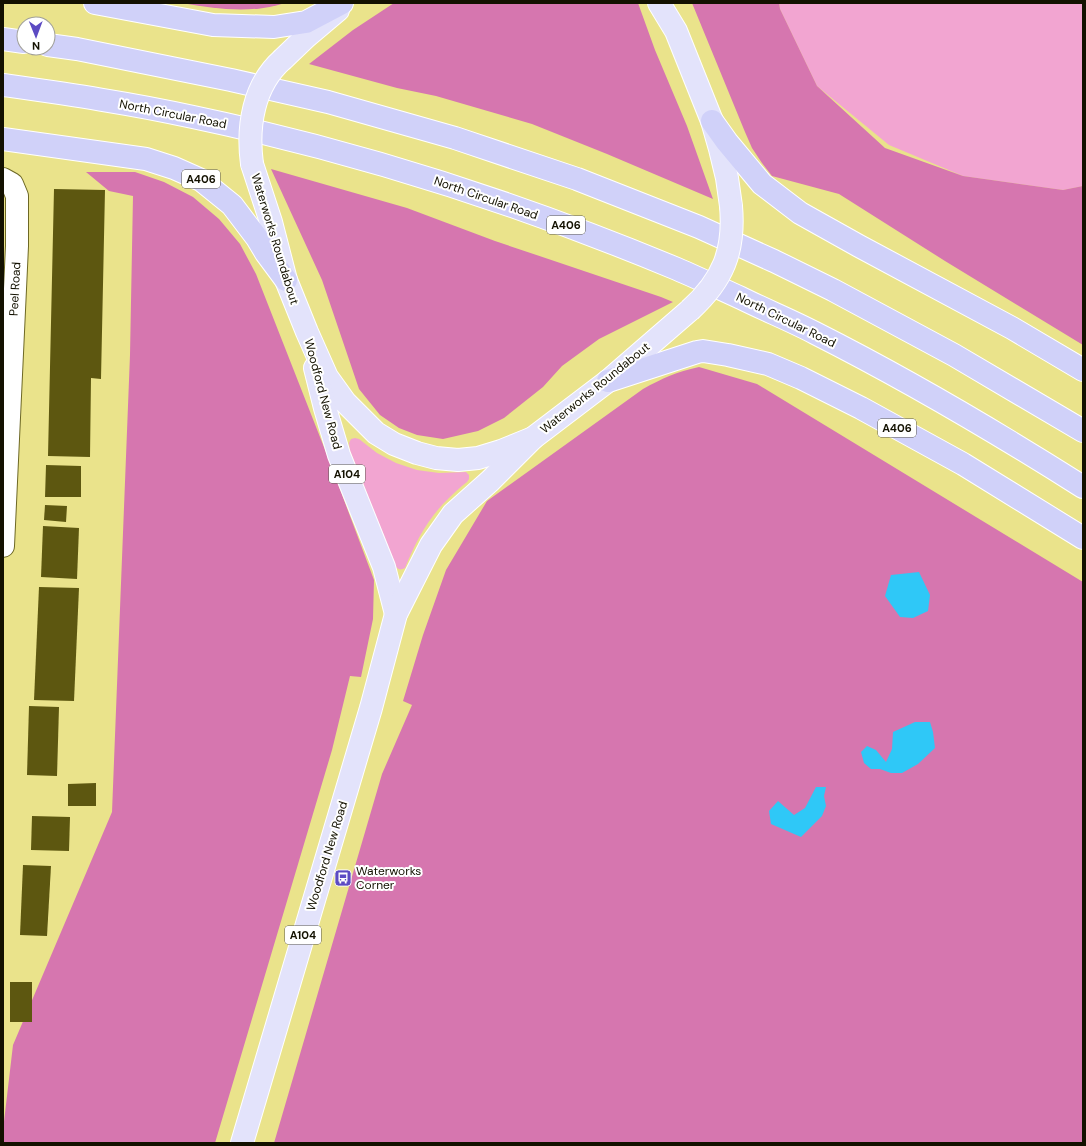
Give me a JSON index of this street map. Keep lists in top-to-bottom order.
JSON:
{
  "streets": {
    "highway": ["North Circular Road", "A406"],
    "main road": ["Waterworks Roundabout", "Woodford New Road", "A104"],
    "street": ["Peel Road"]
  },
  "crossings": [
    ["A406", "Waterworks Roundabout"],
    ["Waterworks Roundabout", "Woodford New Road"]
  ],
  "places": {
    "bus stop": ["Waterworks Corner"]
  },
  "north": "bottom"
}
